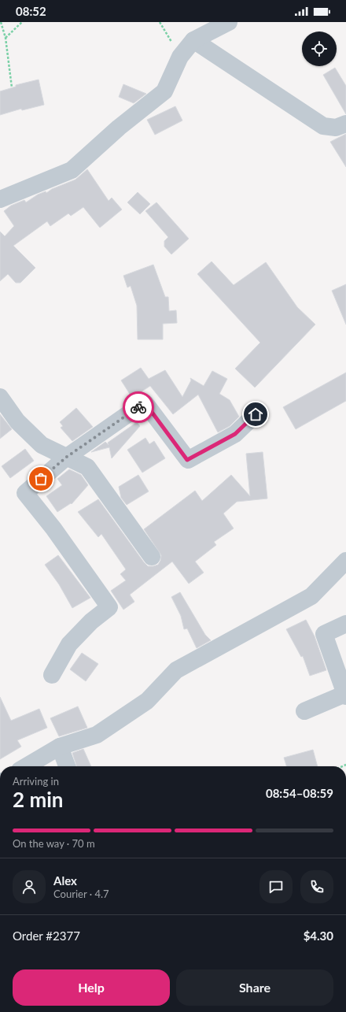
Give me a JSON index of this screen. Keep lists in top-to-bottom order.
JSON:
{
  "page": {
    "status": "08:52",
    "heading": ["2 min", "Arriving in", "08:54–08:59"],
    "panel": [
      "Alex",
      "Courier · 4.7",
      "Order #2377",
      "$4.30"
    ],
    "bar": "On the way · 70 m",
    "buttons": ["Help", "Share"]
  }
}
